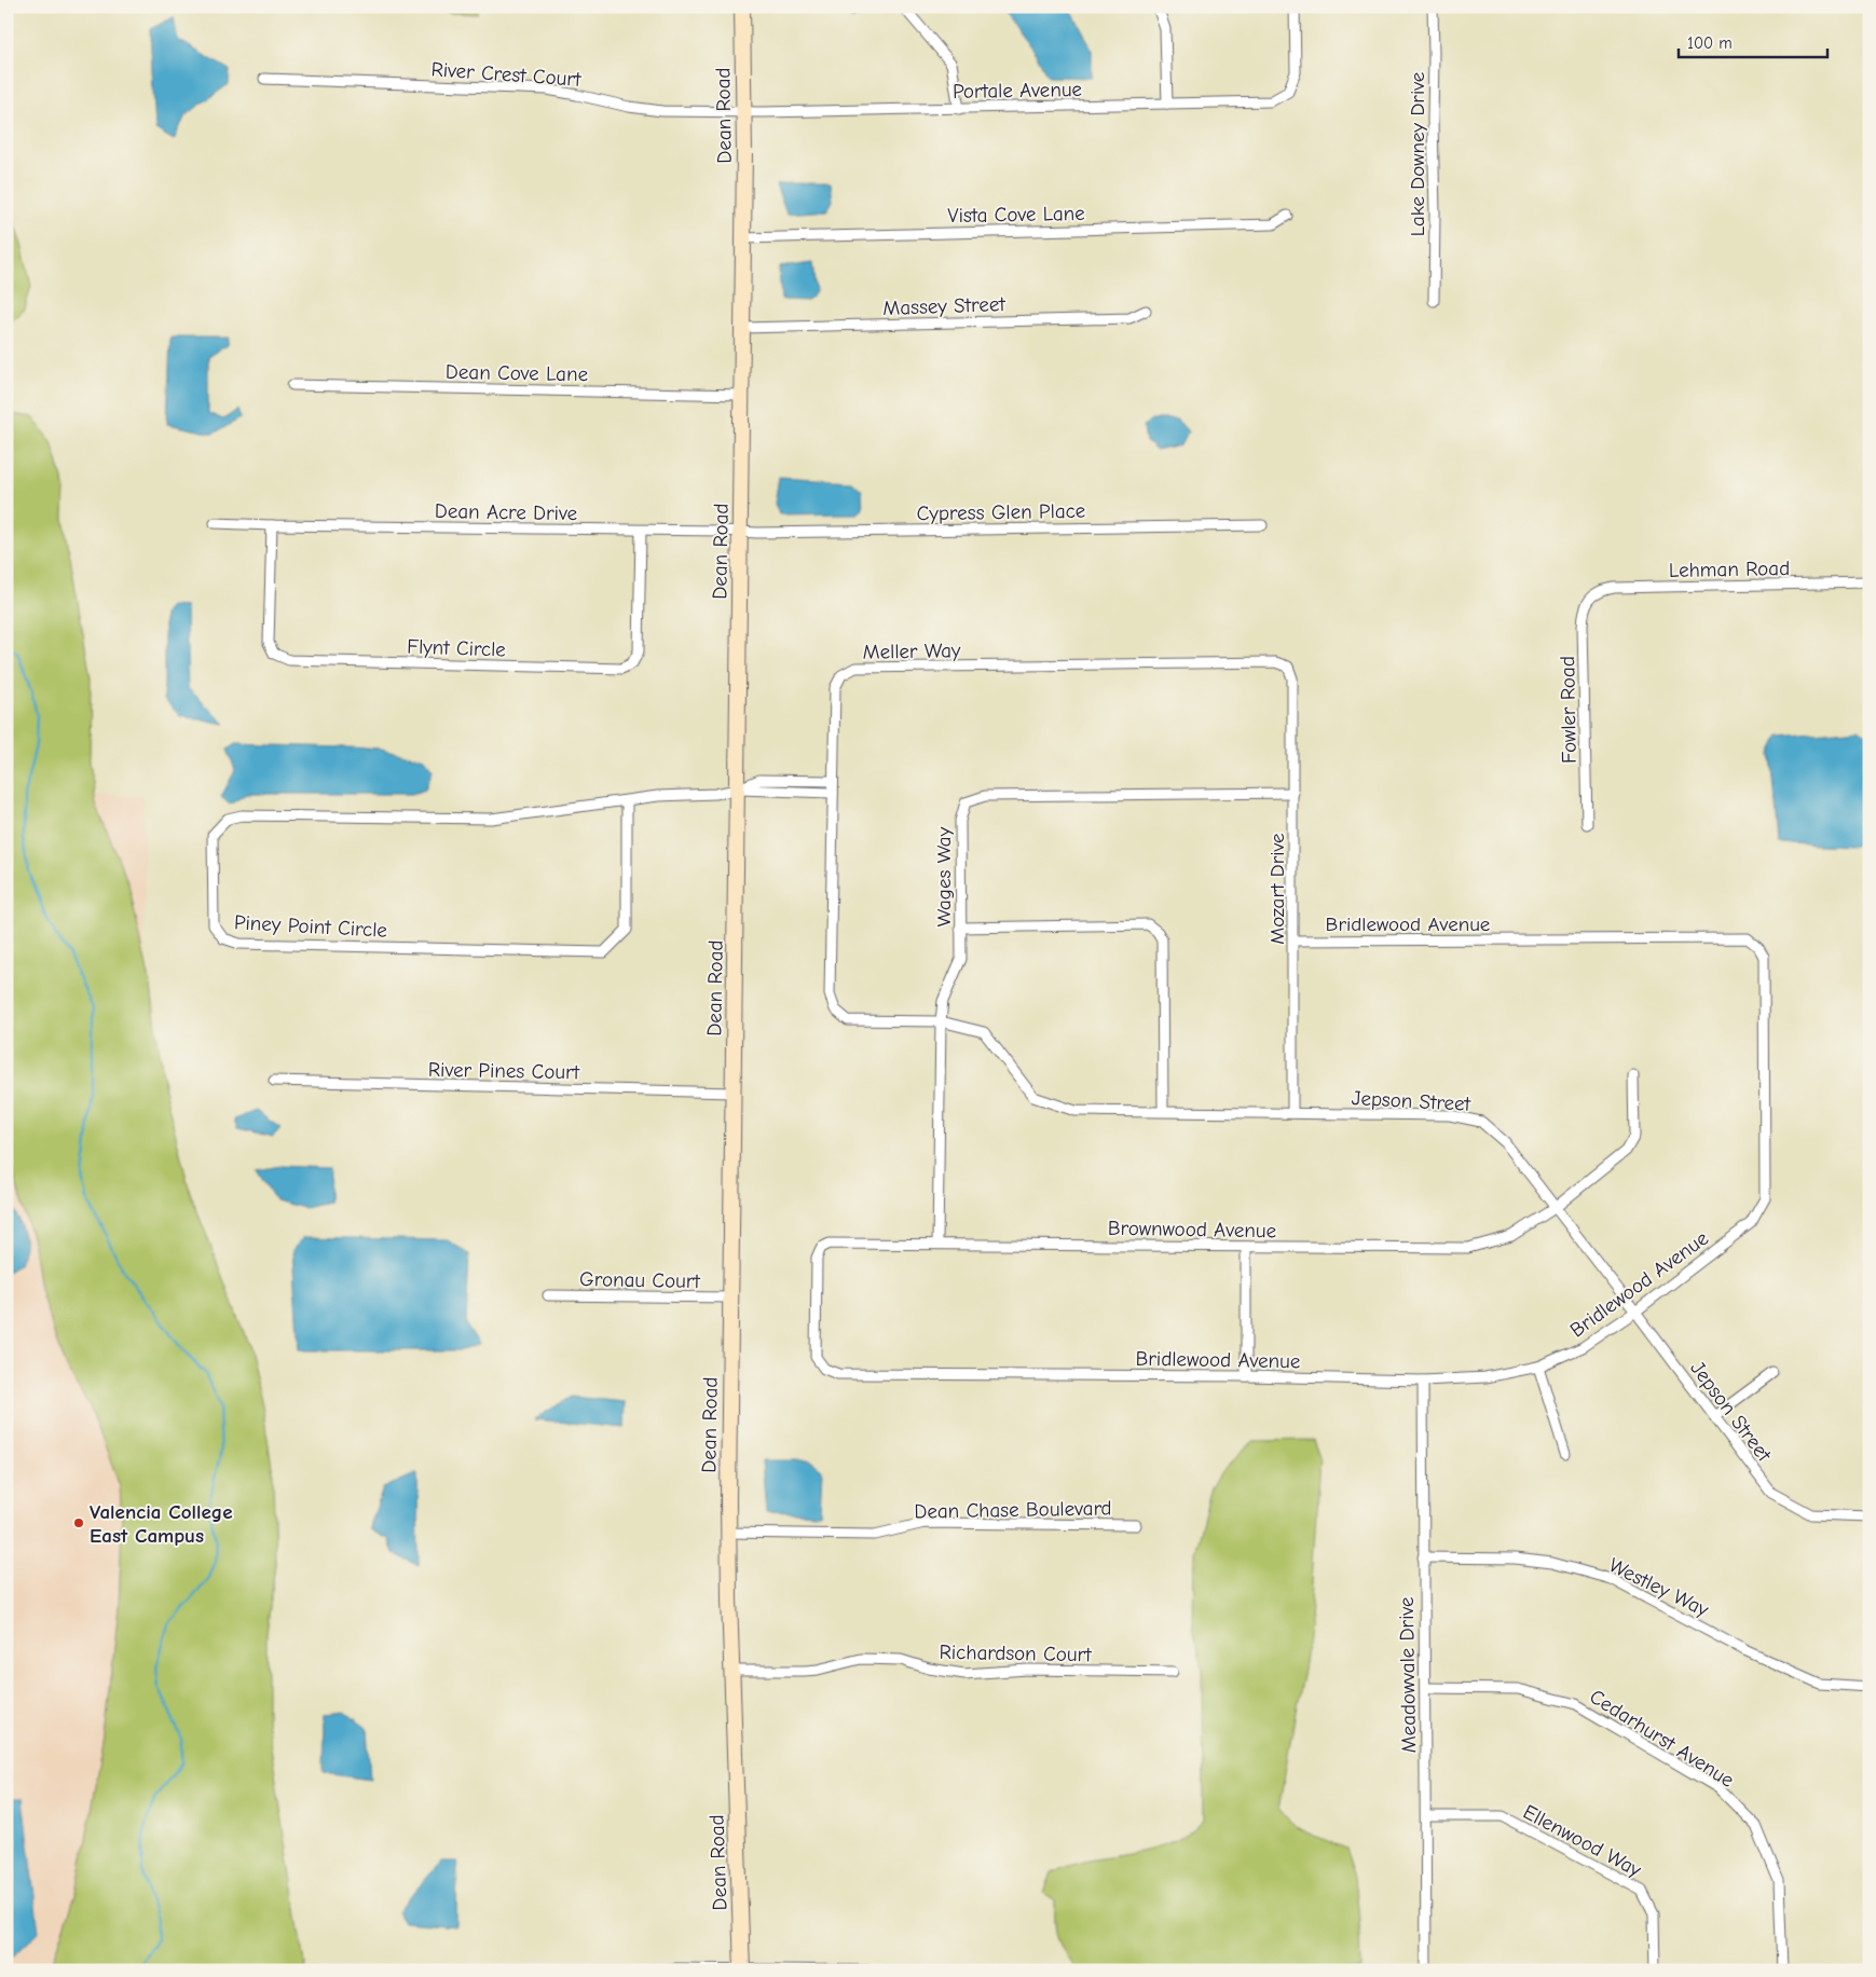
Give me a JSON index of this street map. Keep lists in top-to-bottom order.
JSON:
{
  "streets": {
    "main road": ["Dean Road"],
    "street": [
      "River Crest Court",
      "Portale Avenue",
      "Lake Downey Drive",
      "Vista Cove Lane",
      "Massey Street",
      "Dean Cove Lane",
      "Dean Acre Drive",
      "Cypress Glen Place",
      "Lehman Road",
      "Flynt Circle",
      "Meller Way",
      "Fowler Road",
      "Wages Way",
      "Mozart Drive",
      "Bridlewood Avenue",
      "Piney Point Circle",
      "River Pines Court",
      "Jepson Street",
      "Brownwood Avenue",
      "Gronau Court",
      "Dean Chase Boulevard",
      "Westley Way",
      "Richardson Court",
      "Meadowvale Drive",
      "Cedarhurst Avenue",
      "Ellenwood Way"
    ]
  },
  "crossings": [
    ["River Crest Court", "Portale Avenue"],
    ["River Crest Court", "Dean Road"],
    ["Portale Avenue", "Dean Road"],
    ["Dean Road", "Vista Cove Lane"],
    ["Dean Road", "Massey Street"],
    ["Dean Road", "Dean Cove Lane"],
    ["Dean Road", "Dean Acre Drive"],
    ["Dean Road", "Cypress Glen Place"],
    ["Dean Road", "Piney Point Circle"],
    ["Dean Road", "River Pines Court"],
    ["Dean Road", "Gronau Court"],
    ["Dean Road", "Dean Chase Boulevard"],
    ["Dean Road", "Richardson Court"],
    ["Dean Acre Drive", "Cypress Glen Place"],
    ["Dean Acre Drive", "Flynt Circle"],
    ["Lehman Road", "Fowler Road"],
    ["Meller Way", "Mozart Drive"],
    ["Meller Way", "Jepson Street"],
    ["Wages Way", "Mozart Drive"],
    ["Wages Way", "Jepson Street"],
    ["Wages Way", "Brownwood Avenue"],
    ["Mozart Drive", "Bridlewood Avenue"],
    ["Mozart Drive", "Jepson Street"],
    ["Bridlewood Avenue", "Jepson Street"],
    ["Bridlewood Avenue", "Brownwood Avenue"],
    ["Bridlewood Avenue", "Meadowvale Drive"],
    ["Jepson Street", "Brownwood Avenue"],
    ["Westley Way", "Meadowvale Drive"],
    ["Meadowvale Drive", "Cedarhurst Avenue"],
    ["Meadowvale Drive", "Ellenwood Way"]
  ],
  "places": ["Valencia College East Campus"],
  "scale_bar": "100 m"
}
